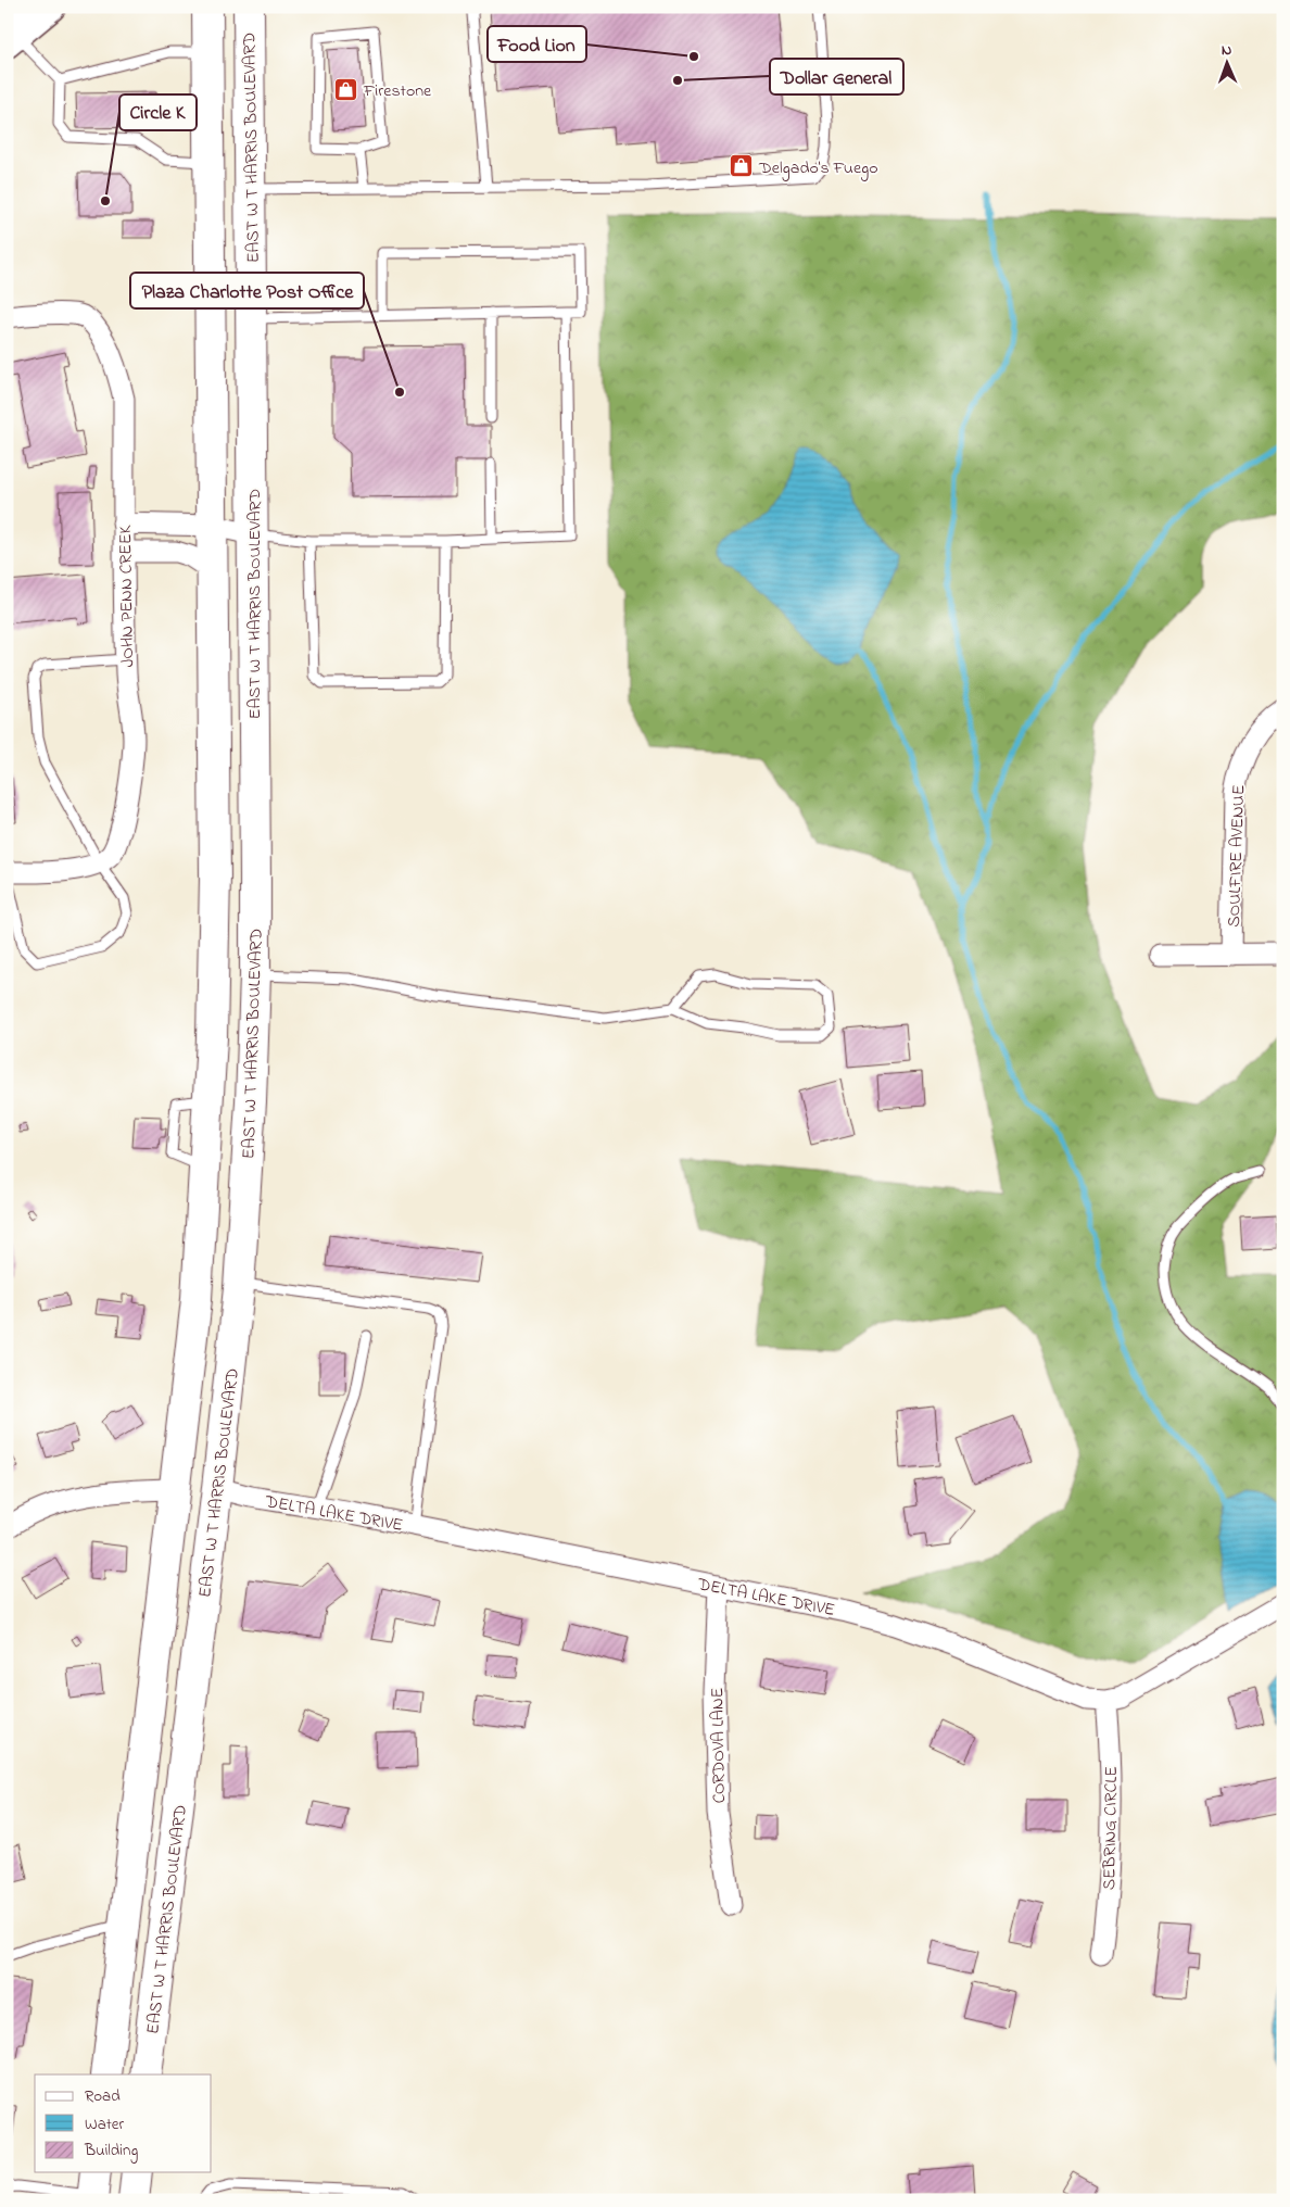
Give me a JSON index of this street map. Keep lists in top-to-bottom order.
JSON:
{
  "streets": {
    "main road": ["EAST W T HARRIS BOULEVARD"],
    "street": [
      "JOHN PENN CREEK",
      "SOULFIRE AVENUE",
      "DELTA LAKE DRIVE",
      "CORDOVA LANE",
      "SEBRING CIRCLE"
    ]
  },
  "crossings": [
    ["EAST W T HARRIS BOULEVARD", "DELTA LAKE DRIVE"],
    ["DELTA LAKE DRIVE", "CORDOVA LANE"],
    ["DELTA LAKE DRIVE", "SEBRING CIRCLE"]
  ],
  "places": {
    "other": [
      "Food Lion",
      "Dollar General",
      "Circle K",
      "Plaza Charlotte Post Office"
    ],
    "shop": ["Firestone", "Delgado's Fuego"]
  },
  "legend": ["Road", "Water", "Building"],
  "north": "top"
}
